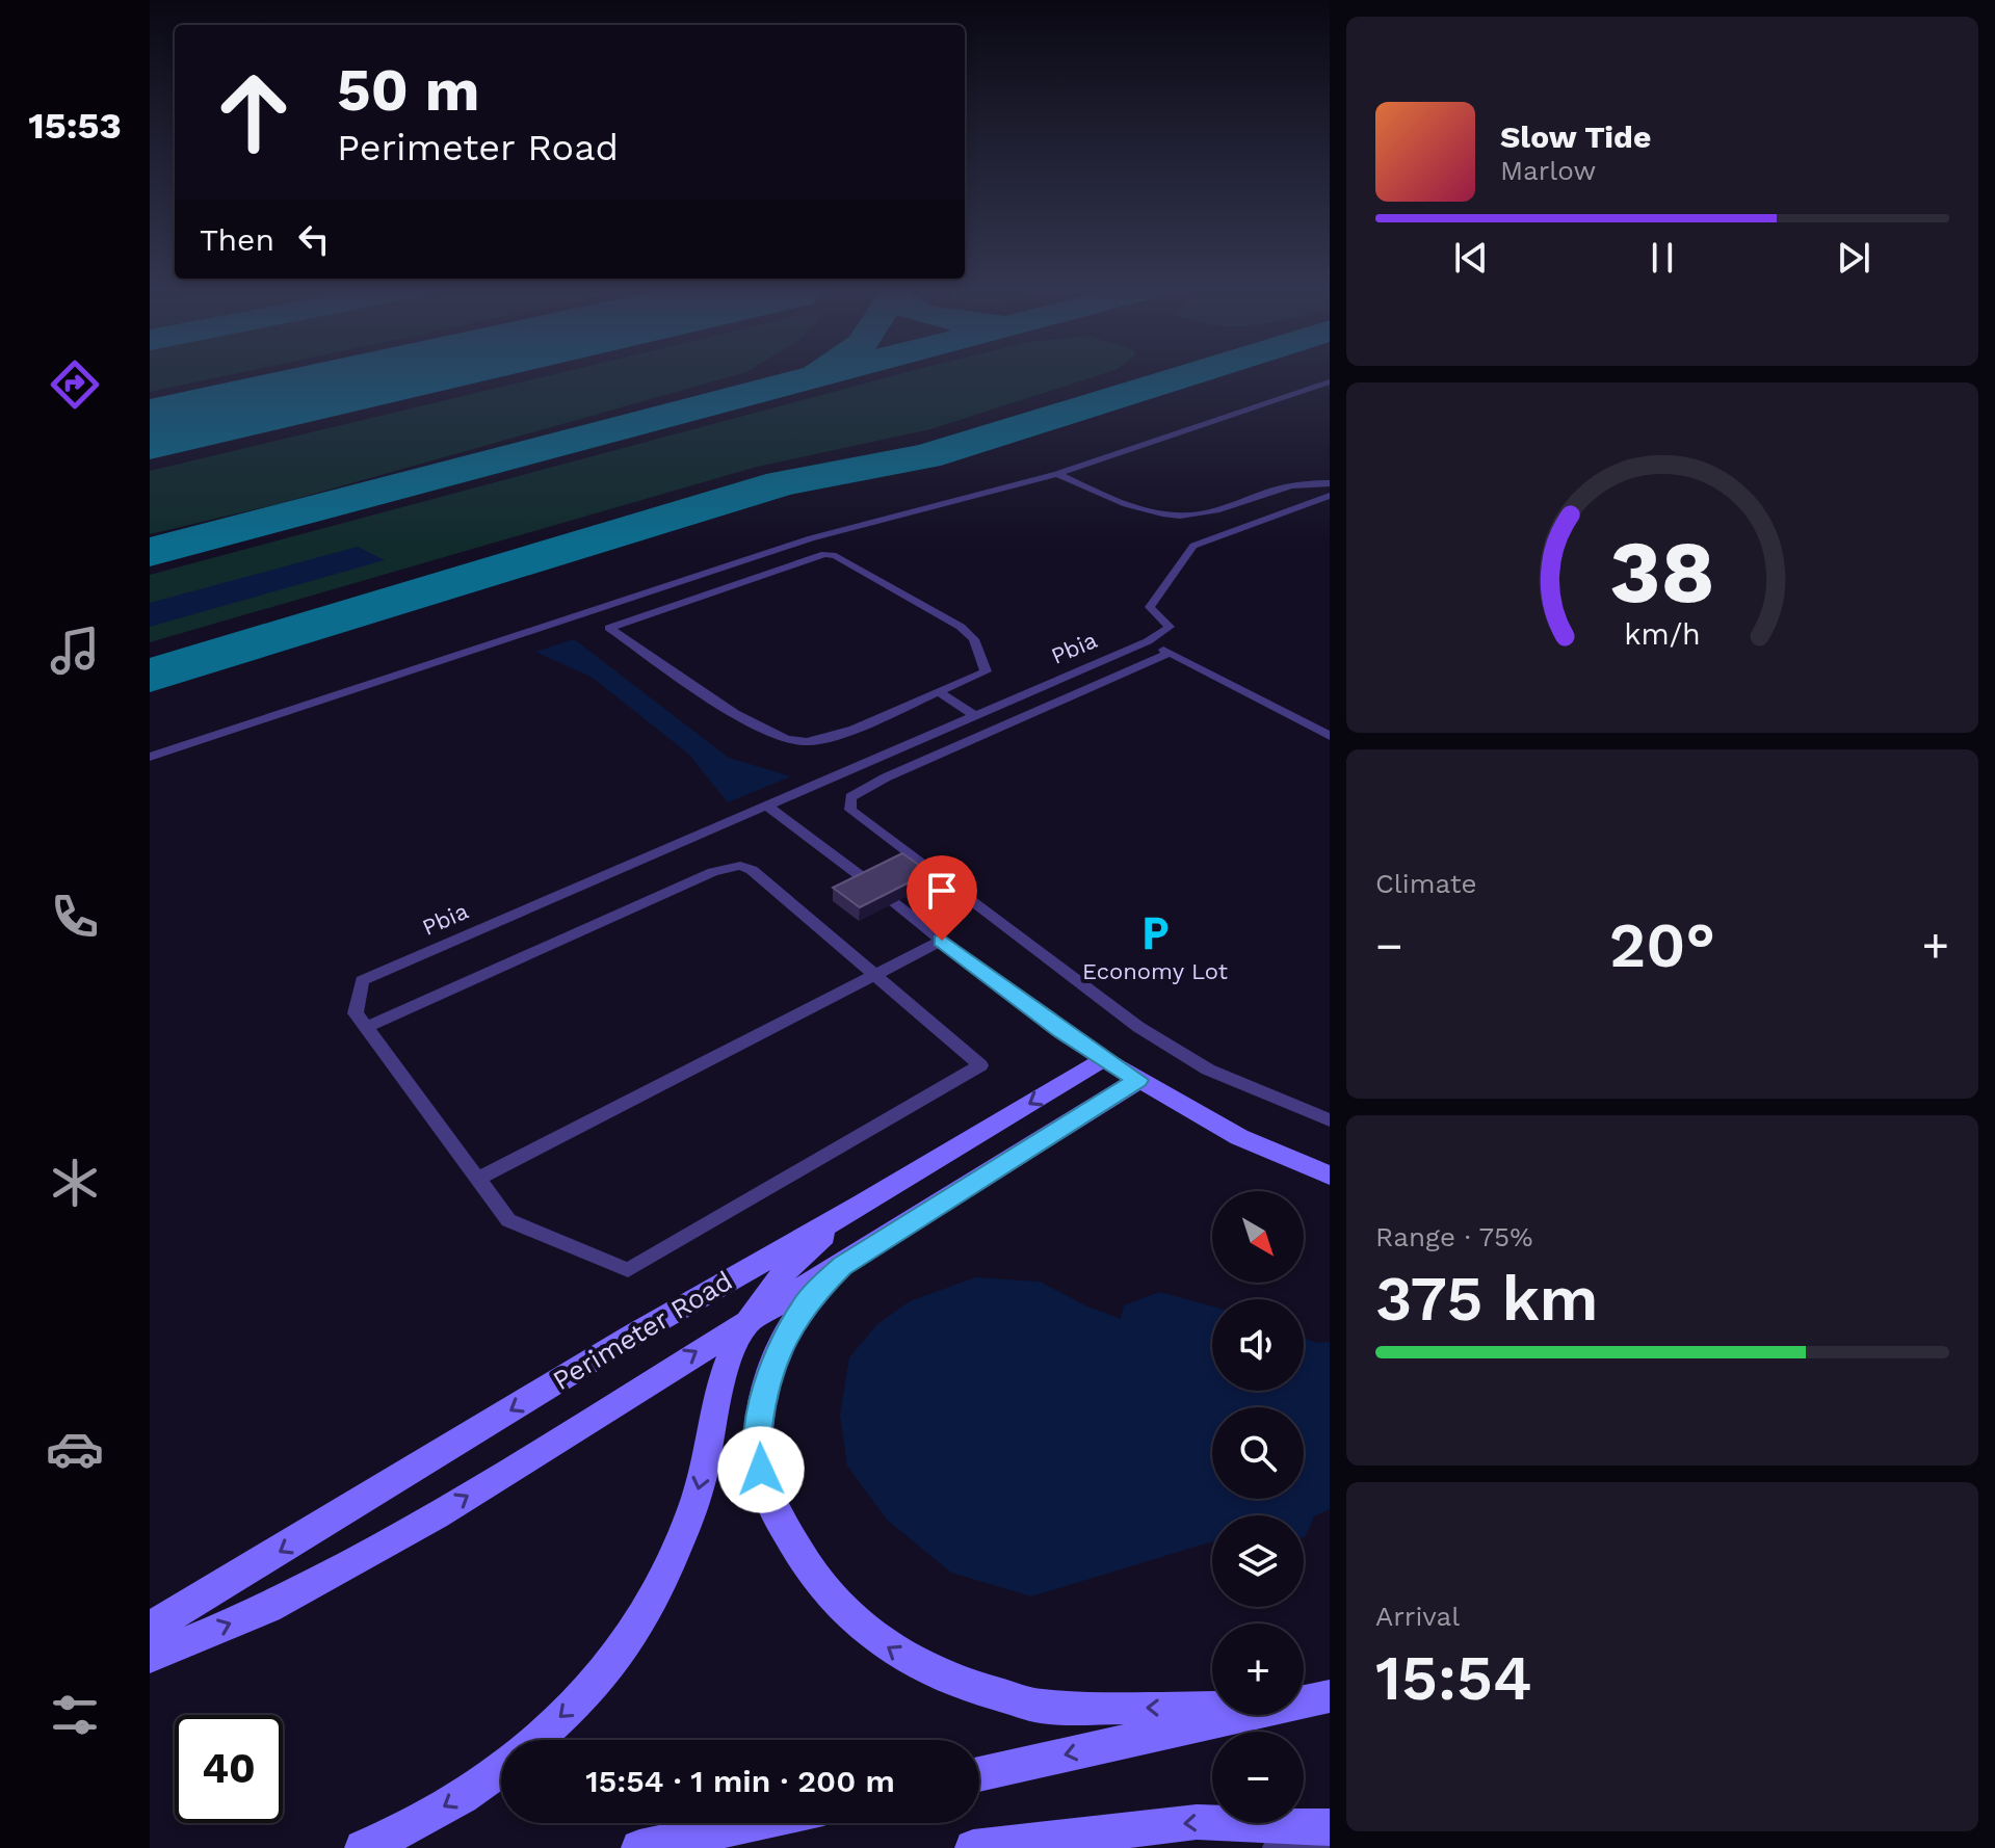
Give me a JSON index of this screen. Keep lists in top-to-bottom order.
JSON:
{
  "streets": {
    "street": ["Perimeter Road"],
    "lane": ["Pbia"]
  },
  "places": {
    "parking": ["Economy Lot"]
  },
  "north": "bottom right",
  "page": {
    "tabs": "15:53",
    "turn": ["50 m", "Perimeter Road"],
    "song": ["Slow Tide", "Marlow"],
    "then": "Then",
    "tile": [
      "Climate",
      ["Range · 75%", "375 km"],
      ["Arrival", "15:54"]
    ],
    "heat": ["−", "20°", "+"],
    "map_buttons": ["+", "−"],
    "limit": "40",
    "trip": "15:54 · 1 min · 200 m",
    "gauge": ["38", "km/h"]
  }
}
